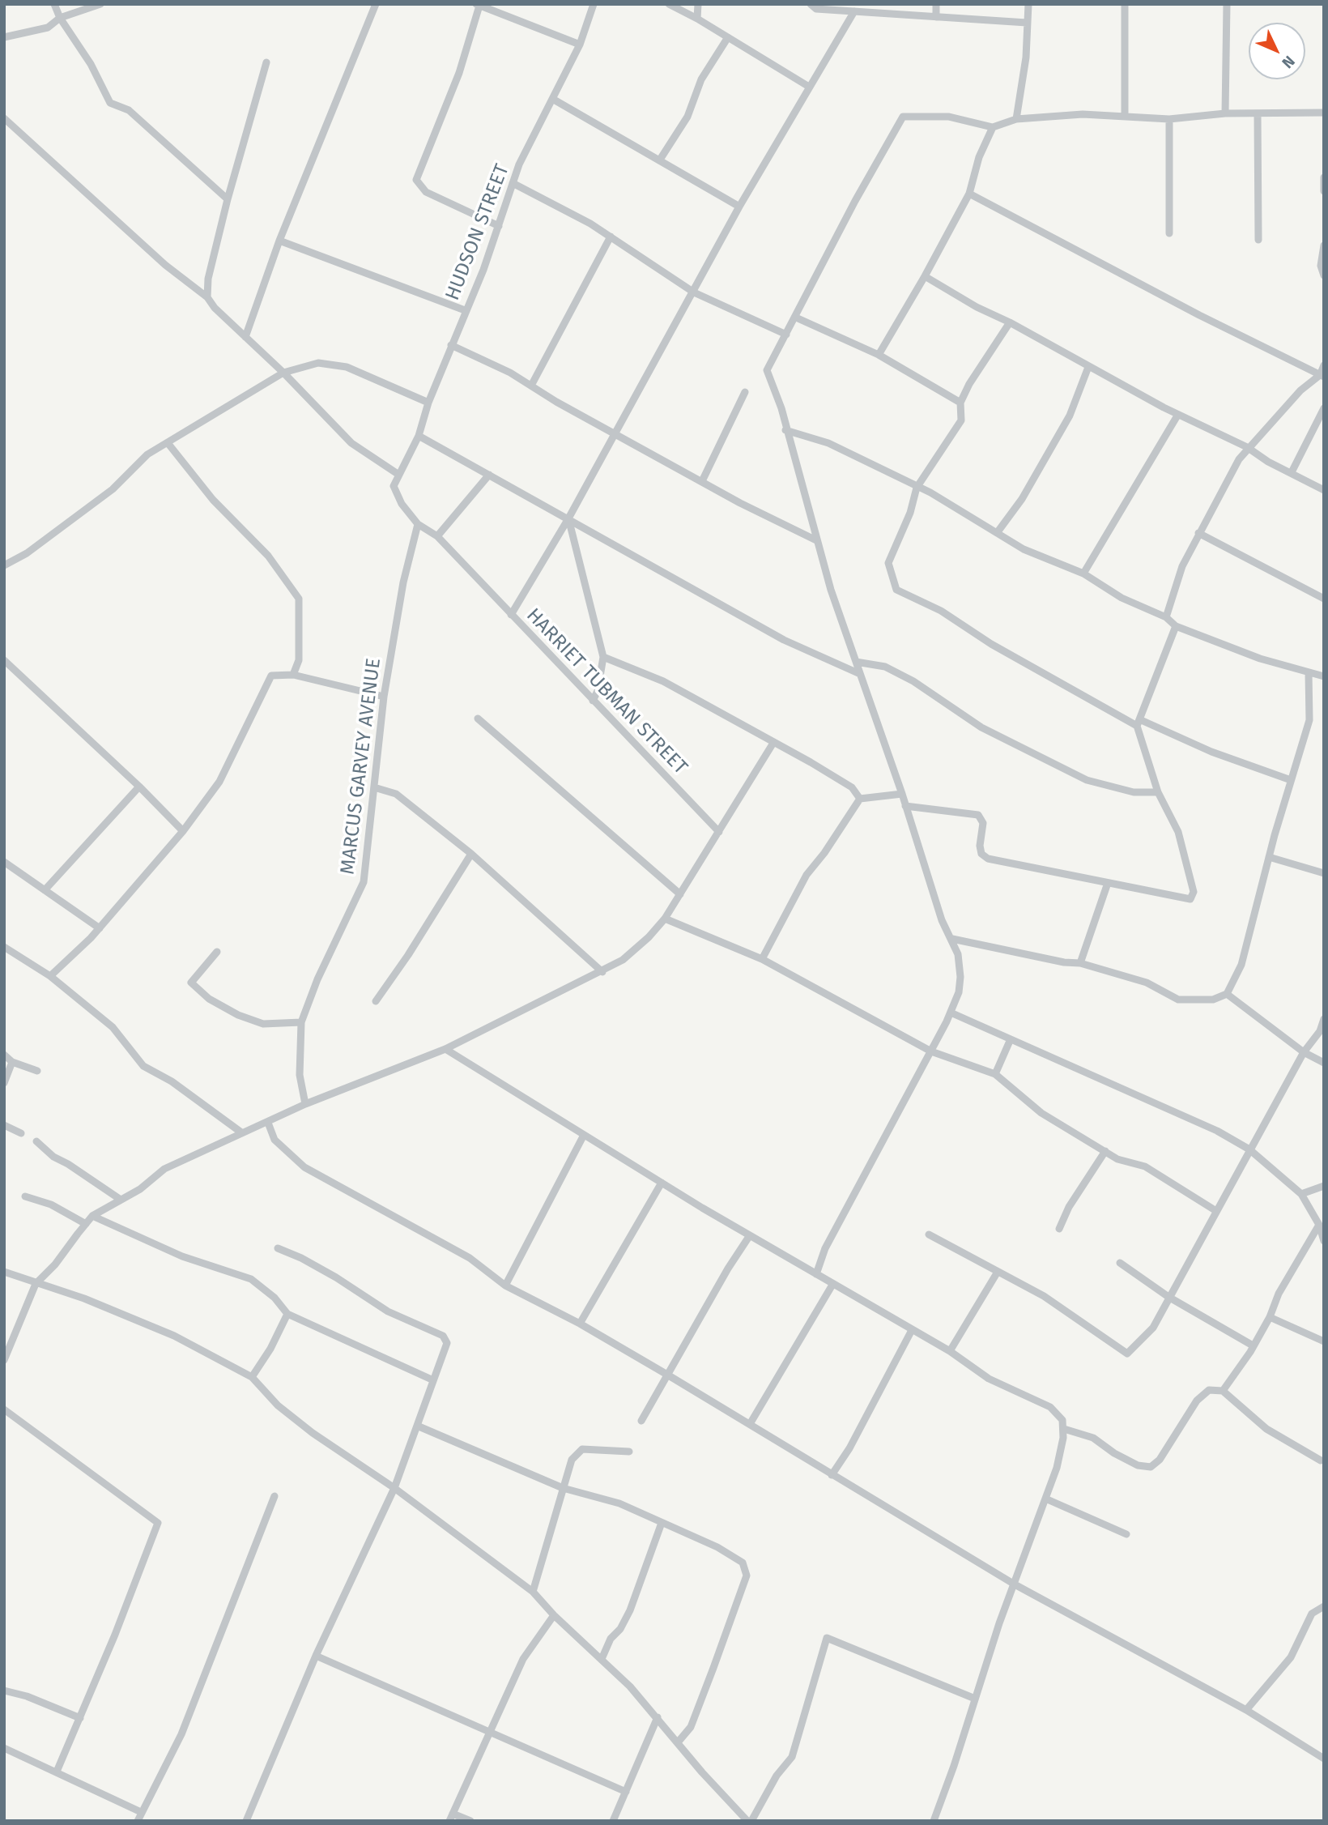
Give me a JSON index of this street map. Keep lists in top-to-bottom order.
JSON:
{
  "streets": {
    "street": ["HUDSON STREET", "HARRIET TUBMAN STREET", "MARCUS GARVEY AVENUE"]
  },
  "crossings": [
    ["HARRIET TUBMAN STREET", "MARCUS GARVEY AVENUE"]
  ],
  "north": "bottom right"
}
